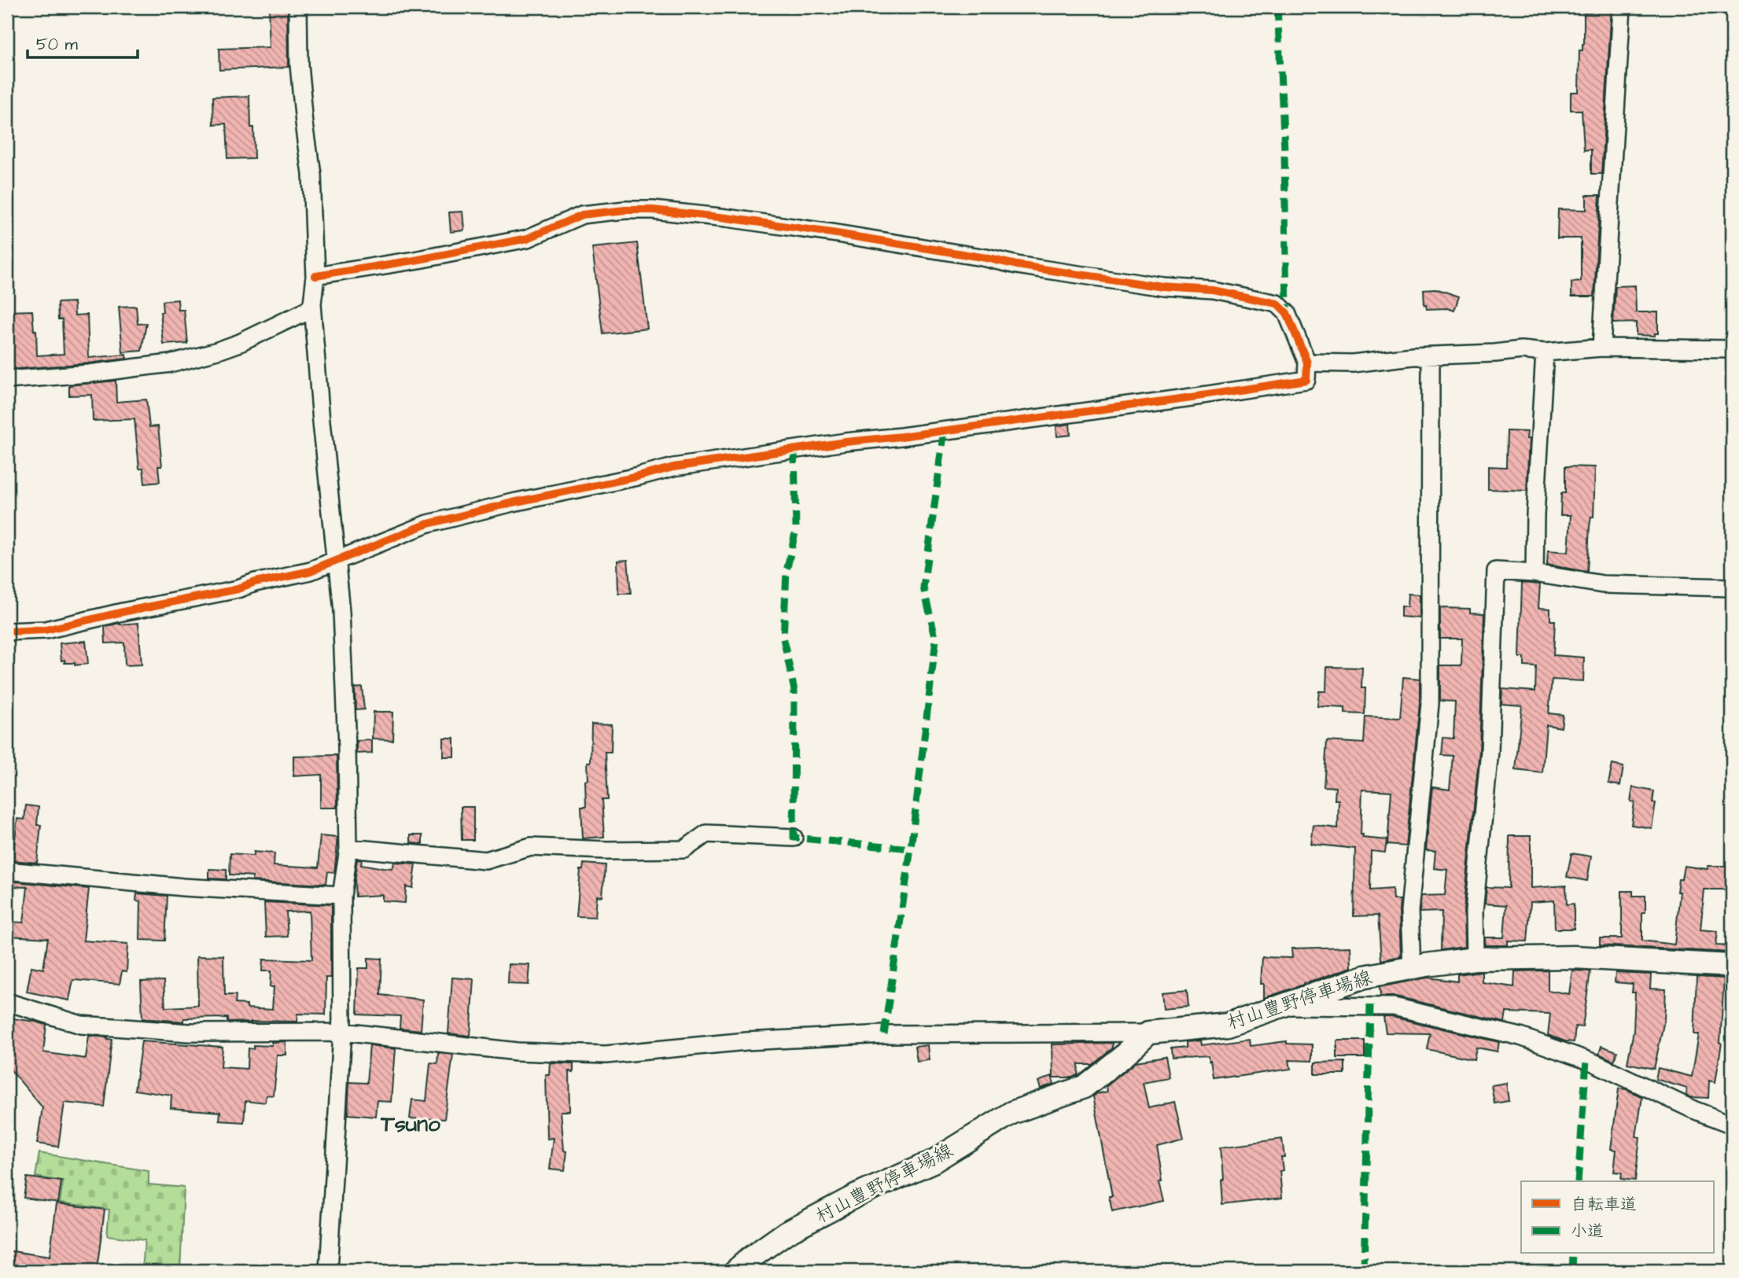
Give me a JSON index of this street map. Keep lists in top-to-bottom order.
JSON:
{
  "streets": {
    "main road": ["村山豊野停車場線"]
  },
  "districts": ["Tsuno"],
  "legend": ["自転車道", "小道"],
  "scale_bar": "50 m"
}
